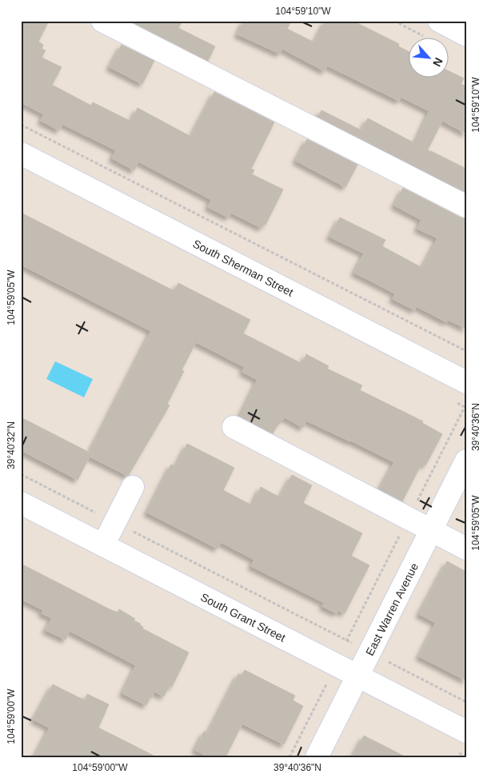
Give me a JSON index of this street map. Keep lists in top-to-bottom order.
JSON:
{
  "streets": {
    "street": ["South Sherman Street", "East Warren Avenue", "South Grant Street"]
  },
  "crossings": [
    ["East Warren Avenue", "South Grant Street"]
  ],
  "north": "bottom right",
  "coordinates": [
    "104°59'10\"W",
    "104°59'05\"W",
    "39°40'36\"N",
    "39°40'32\"N",
    "104°59'00\"W"
  ]
}
